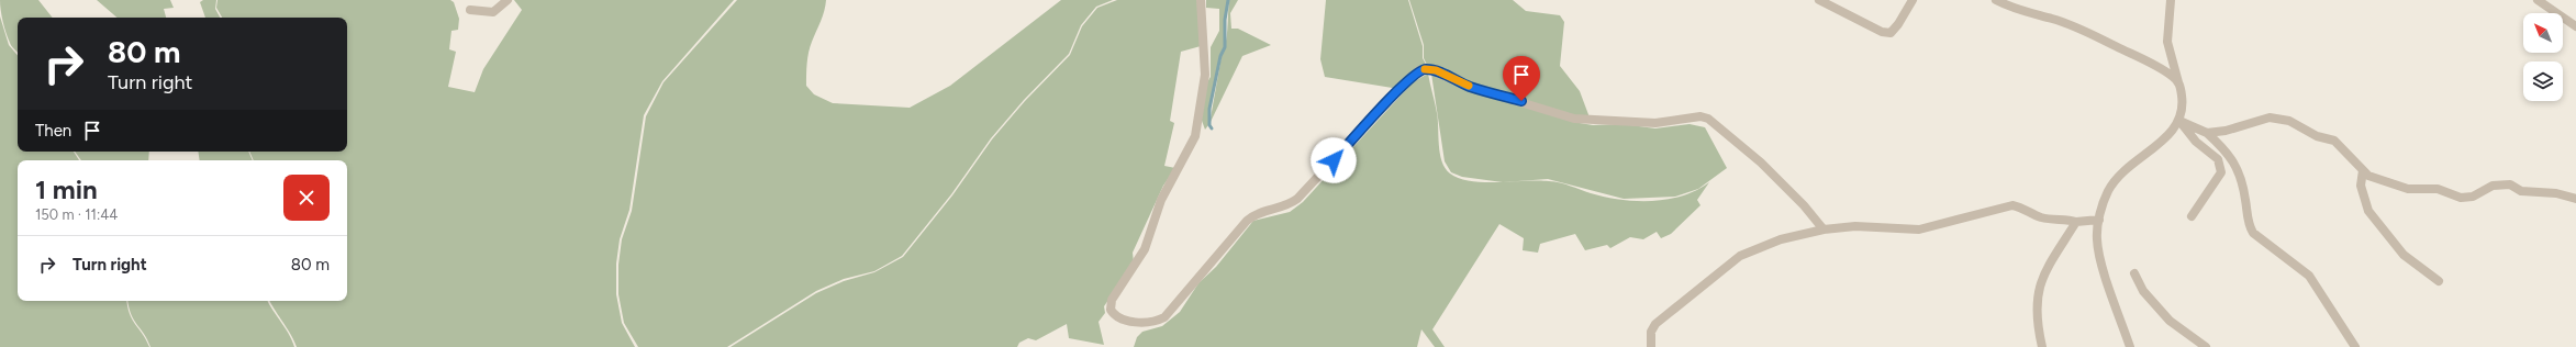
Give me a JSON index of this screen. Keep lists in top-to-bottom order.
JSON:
{
  "north": "top left",
  "page": {
    "turn": ["80 m", "Turn right"],
    "then": "Then",
    "heading": ["1 min", "150 m · 11:44"],
    "list": [
      {
        "name": "Turn right",
        "value": "80 m"
      }
    ]
  }
}
